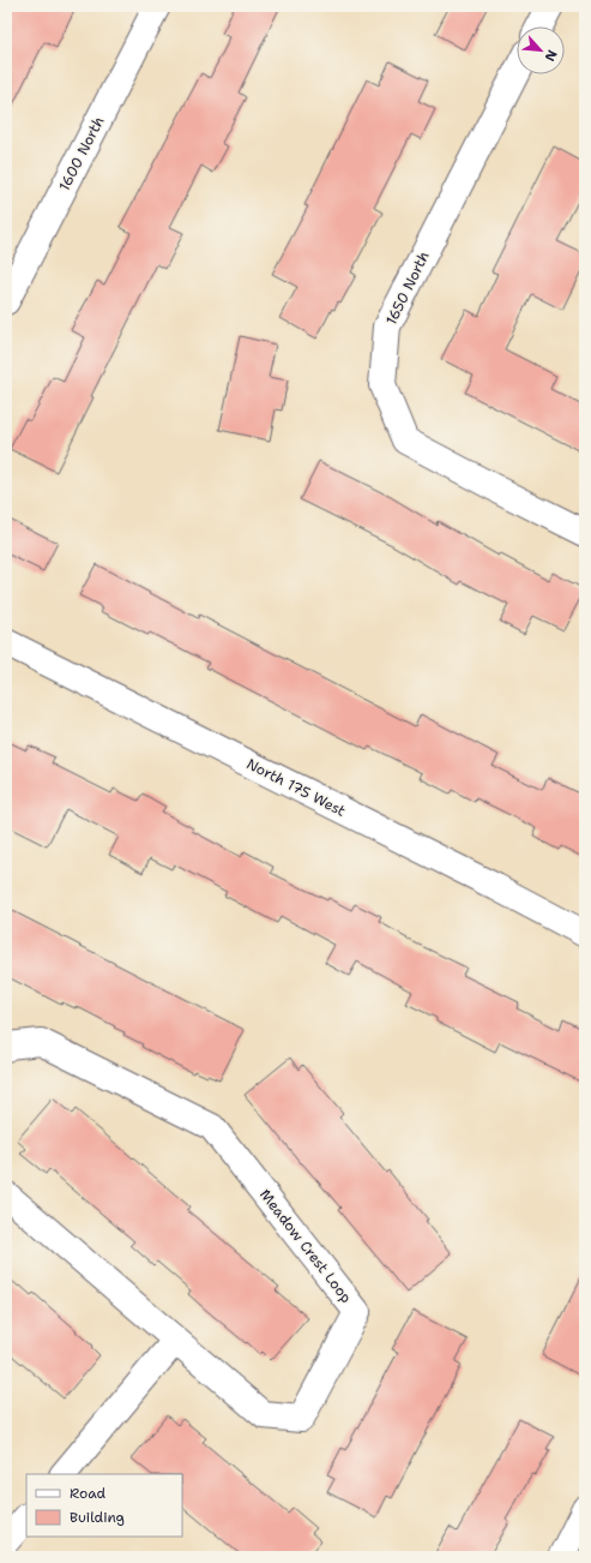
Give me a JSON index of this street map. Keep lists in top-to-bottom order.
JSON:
{
  "streets": {
    "street": [
      "1600 North",
      "1650 North",
      "North 175 West",
      "Meadow Crest Loop"
    ]
  },
  "legend": ["Road", "Building"],
  "north": "bottom right"
}
